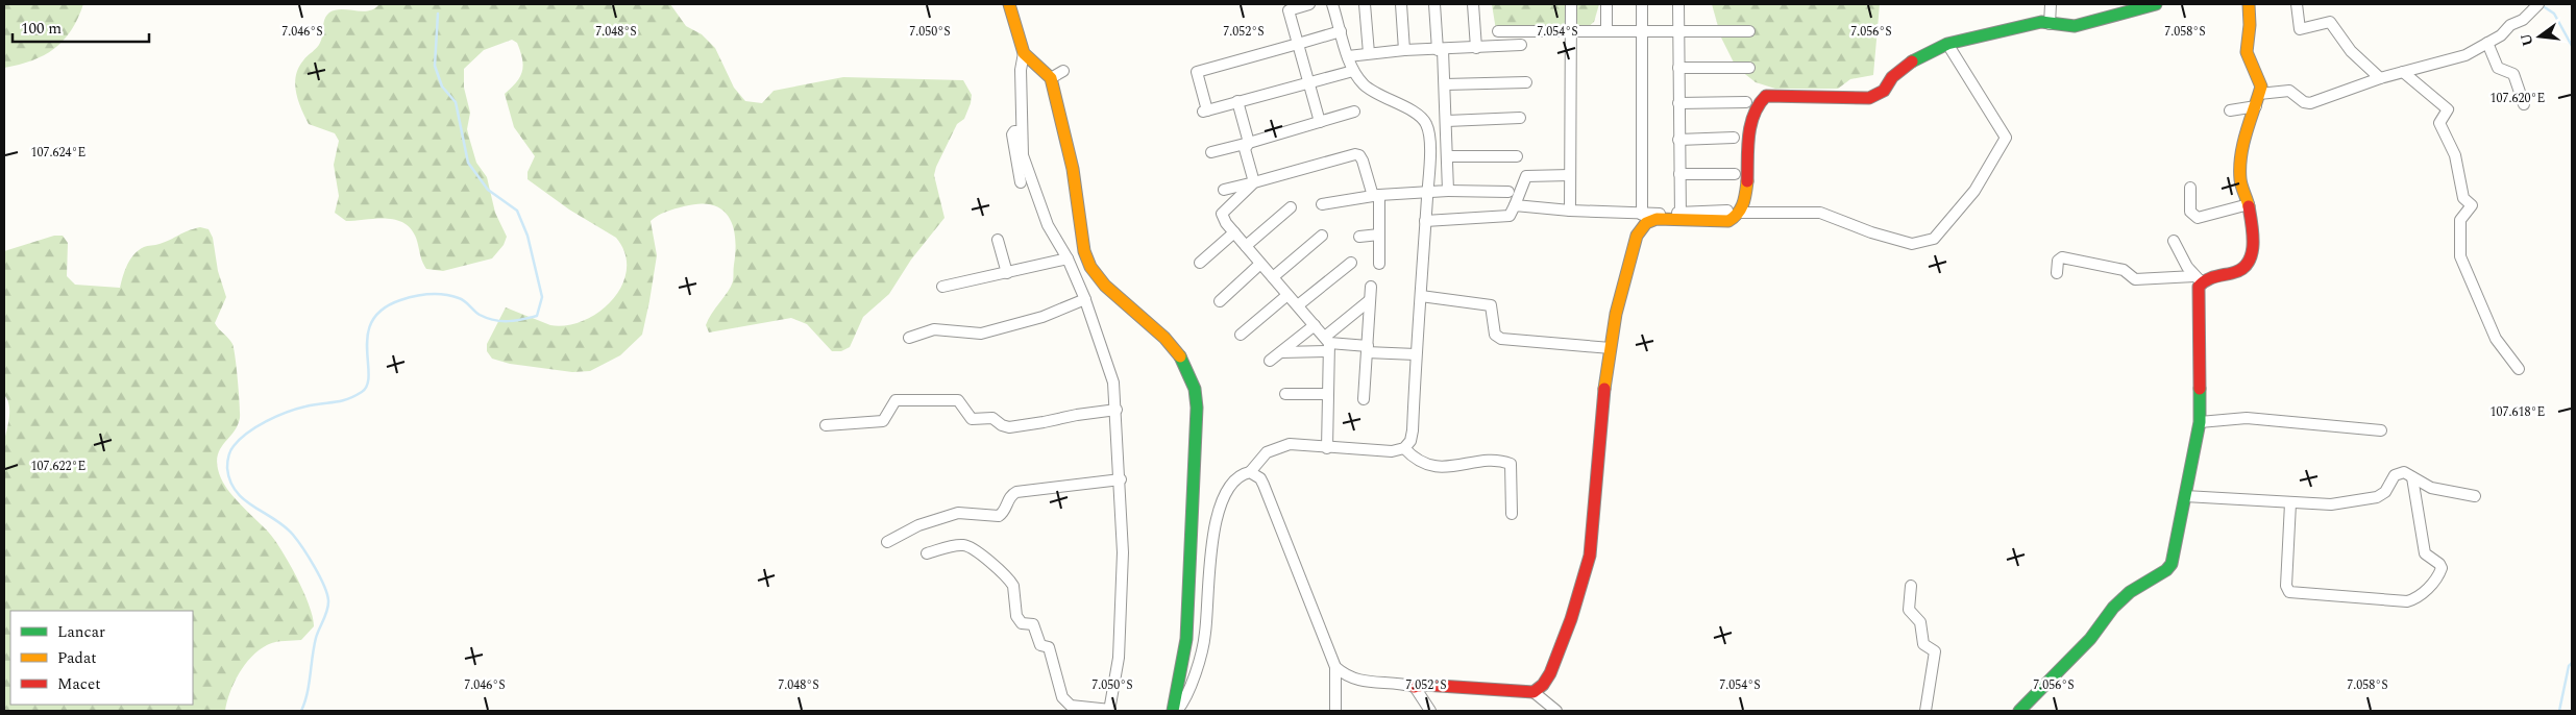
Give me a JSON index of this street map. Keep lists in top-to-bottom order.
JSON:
{
  "legend": ["Lancar", "Padat", "Macet"],
  "scale_bar": "100 m",
  "north": "left",
  "coordinates": [
    "7.050°S",
    "7.052°S",
    "7.054°S",
    "7.046°S",
    "7.048°S",
    "7.056°S",
    "7.058°S",
    "107.620°E",
    "107.624°E",
    "107.618°E",
    "107.622°E"
  ]
}
